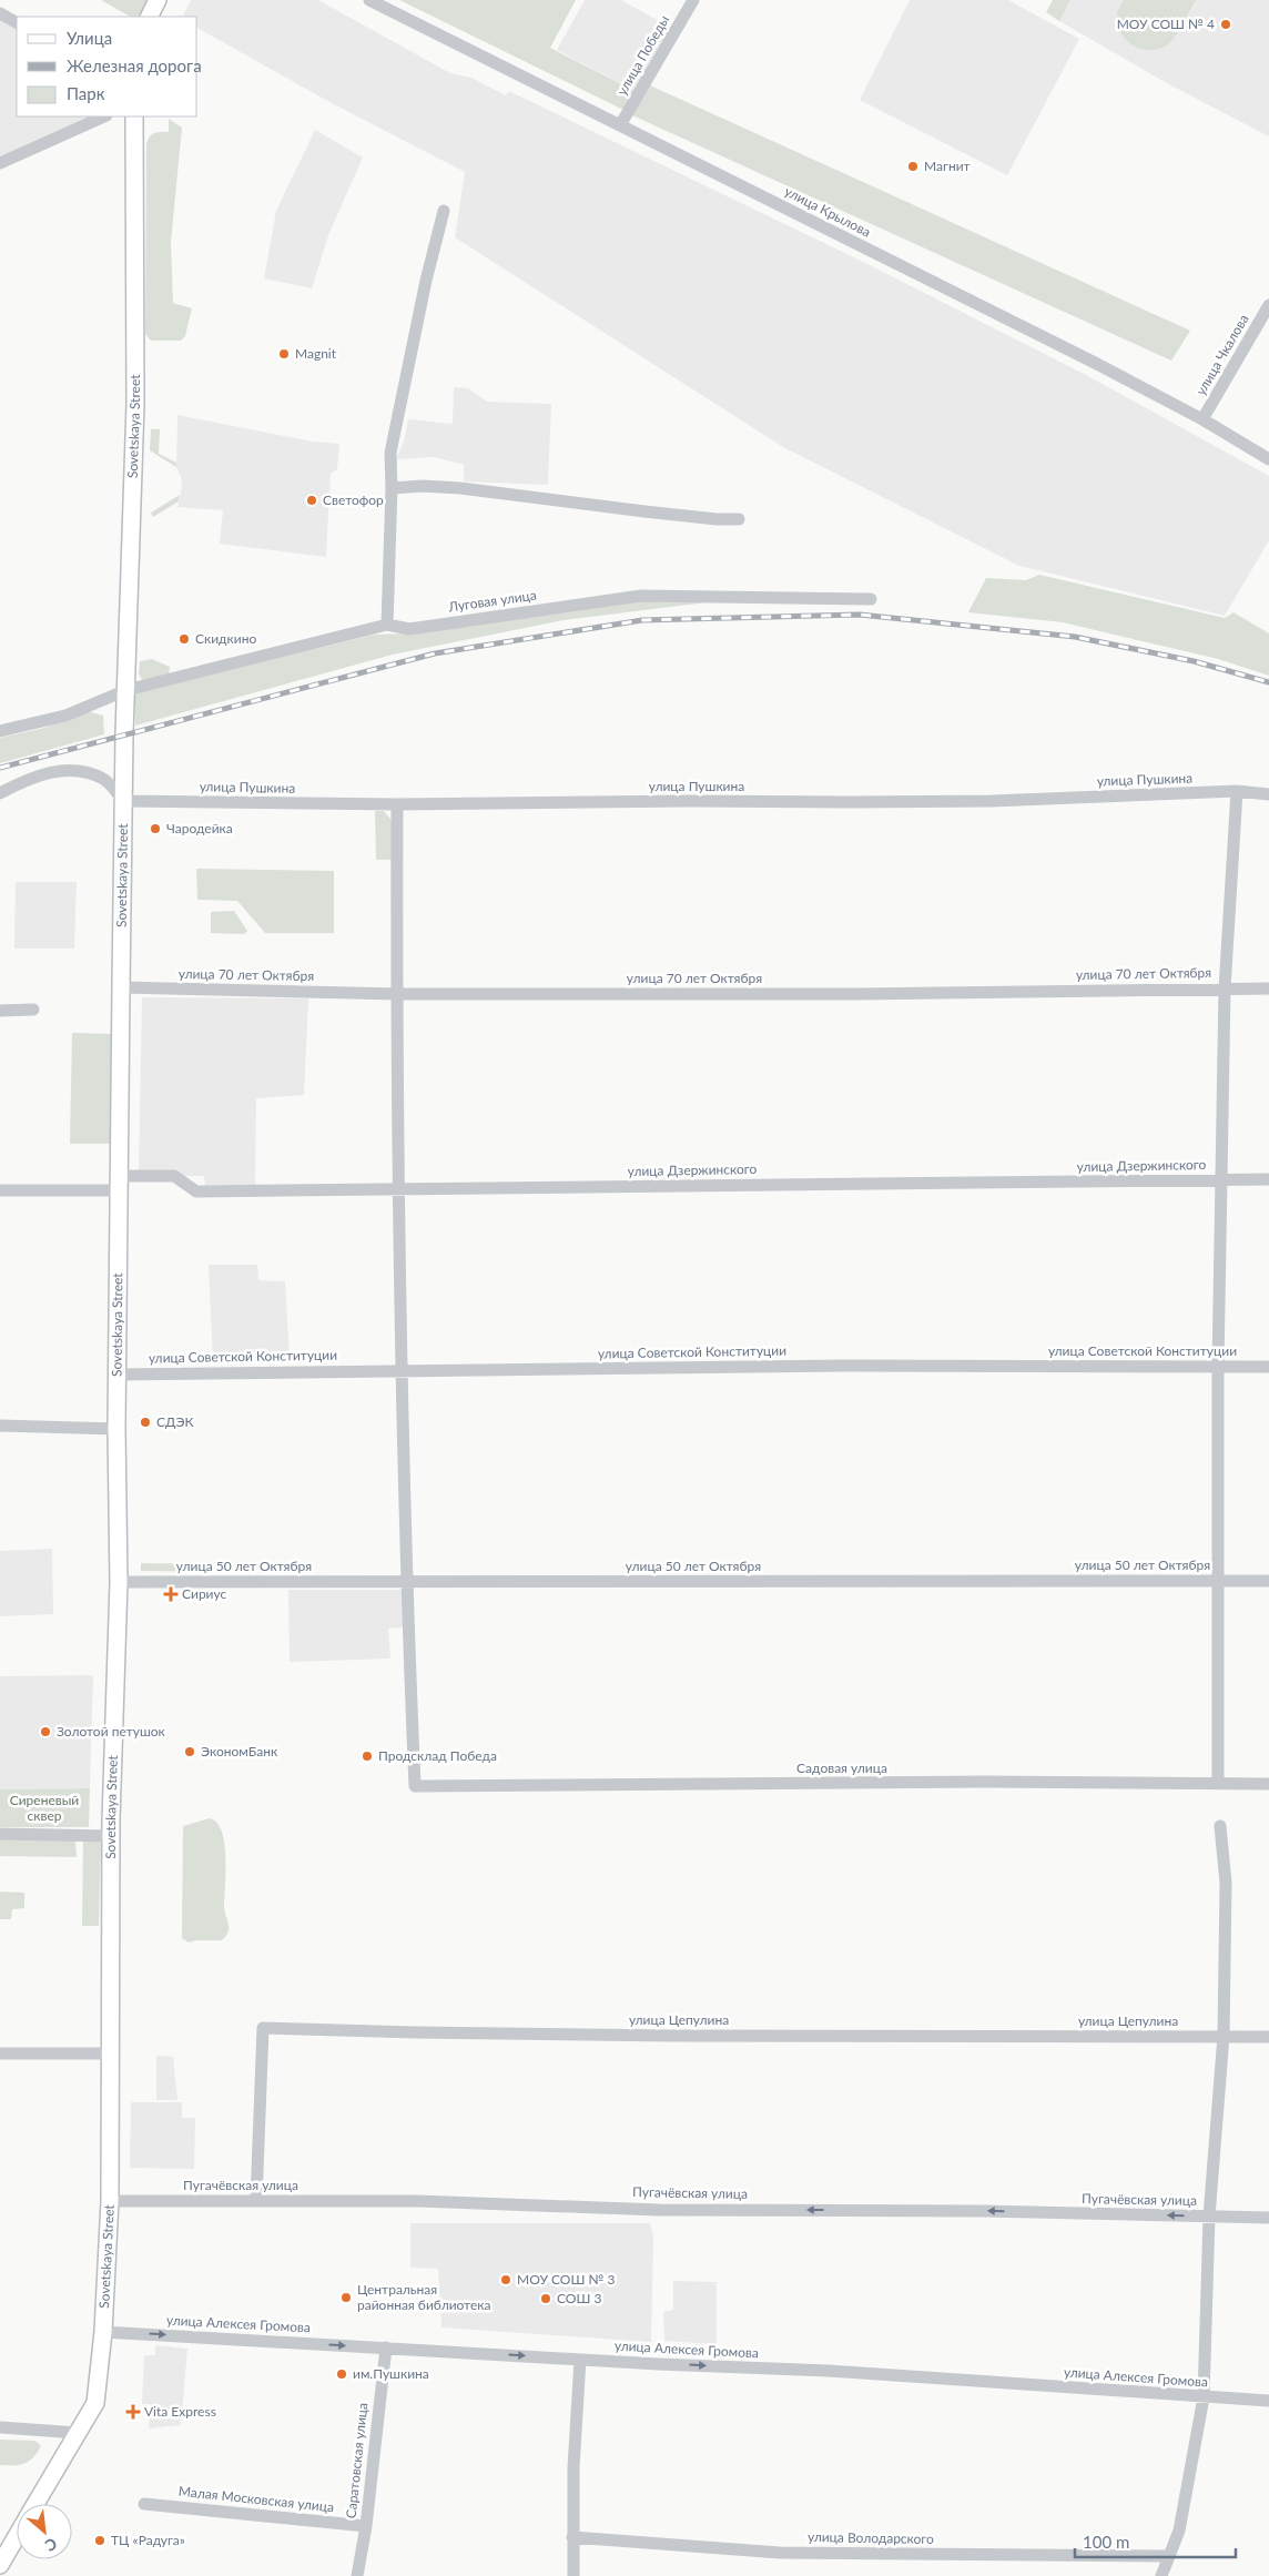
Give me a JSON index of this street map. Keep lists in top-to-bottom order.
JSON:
{
  "streets": {
    "main road": ["Sovetskaya Street"],
    "street": [
      "улица Победы",
      "улица Крылова",
      "улица Чкалова",
      "Луговая улица",
      "улица Пушкина",
      "улица 70 лет Октября",
      "улица Дзержинского",
      "улица Советской Конституции",
      "улица 50 лет Октября",
      "Садовая улица",
      "улица Цепулина",
      "Пугачёвская улица",
      "улица Алексея Громова",
      "Саратовская улица",
      "Малая Московская улица",
      "улица Володарского"
    ]
  },
  "crossings": [
    ["улица Победы", "улица Крылова"],
    ["улица Крылова", "улица Чкалова"],
    ["Sovetskaya Street", "Луговая улица"],
    ["Sovetskaya Street", "улица Пушкина"],
    ["Sovetskaya Street", "улица 70 лет Октября"],
    ["Sovetskaya Street", "улица Дзержинского"],
    ["Sovetskaya Street", "улица Советской Конституции"],
    ["Sovetskaya Street", "улица 50 лет Октября"],
    ["Sovetskaya Street", "Пугачёвская улица"],
    ["Sovetskaya Street", "улица Алексея Громова"],
    ["улица 50 лет Октября", "Садовая улица"],
    ["улица Цепулина", "Пугачёвская улица"],
    ["улица Алексея Громова", "Саратовская улица"],
    ["Саратовская улица", "Малая Московская улица"]
  ],
  "one_way": ["Пугачёвская улица", "улица Алексея Громова"],
  "parks": ["Сиреневый сквер"],
  "places": {
    "other": [
      "МОУ СОШ № 4",
      "Магнит",
      "Magnit",
      "Светофор",
      "Скидкино",
      "Чародейка",
      "СДЭК",
      "Золотой петушок",
      "ЭкономБанк",
      "Продсклад Победа",
      "МОУ СОШ № 3",
      "Центральная районная библиотека",
      "СОШ 3",
      "им.Пушкина",
      "ТЦ «Радуга»"
    ],
    "health": ["Сириус", "Vita Express"]
  },
  "legend": ["Улица", "Железная дорога", "Парк"],
  "scale_bar": "100 m",
  "north": "bottom right"
}
